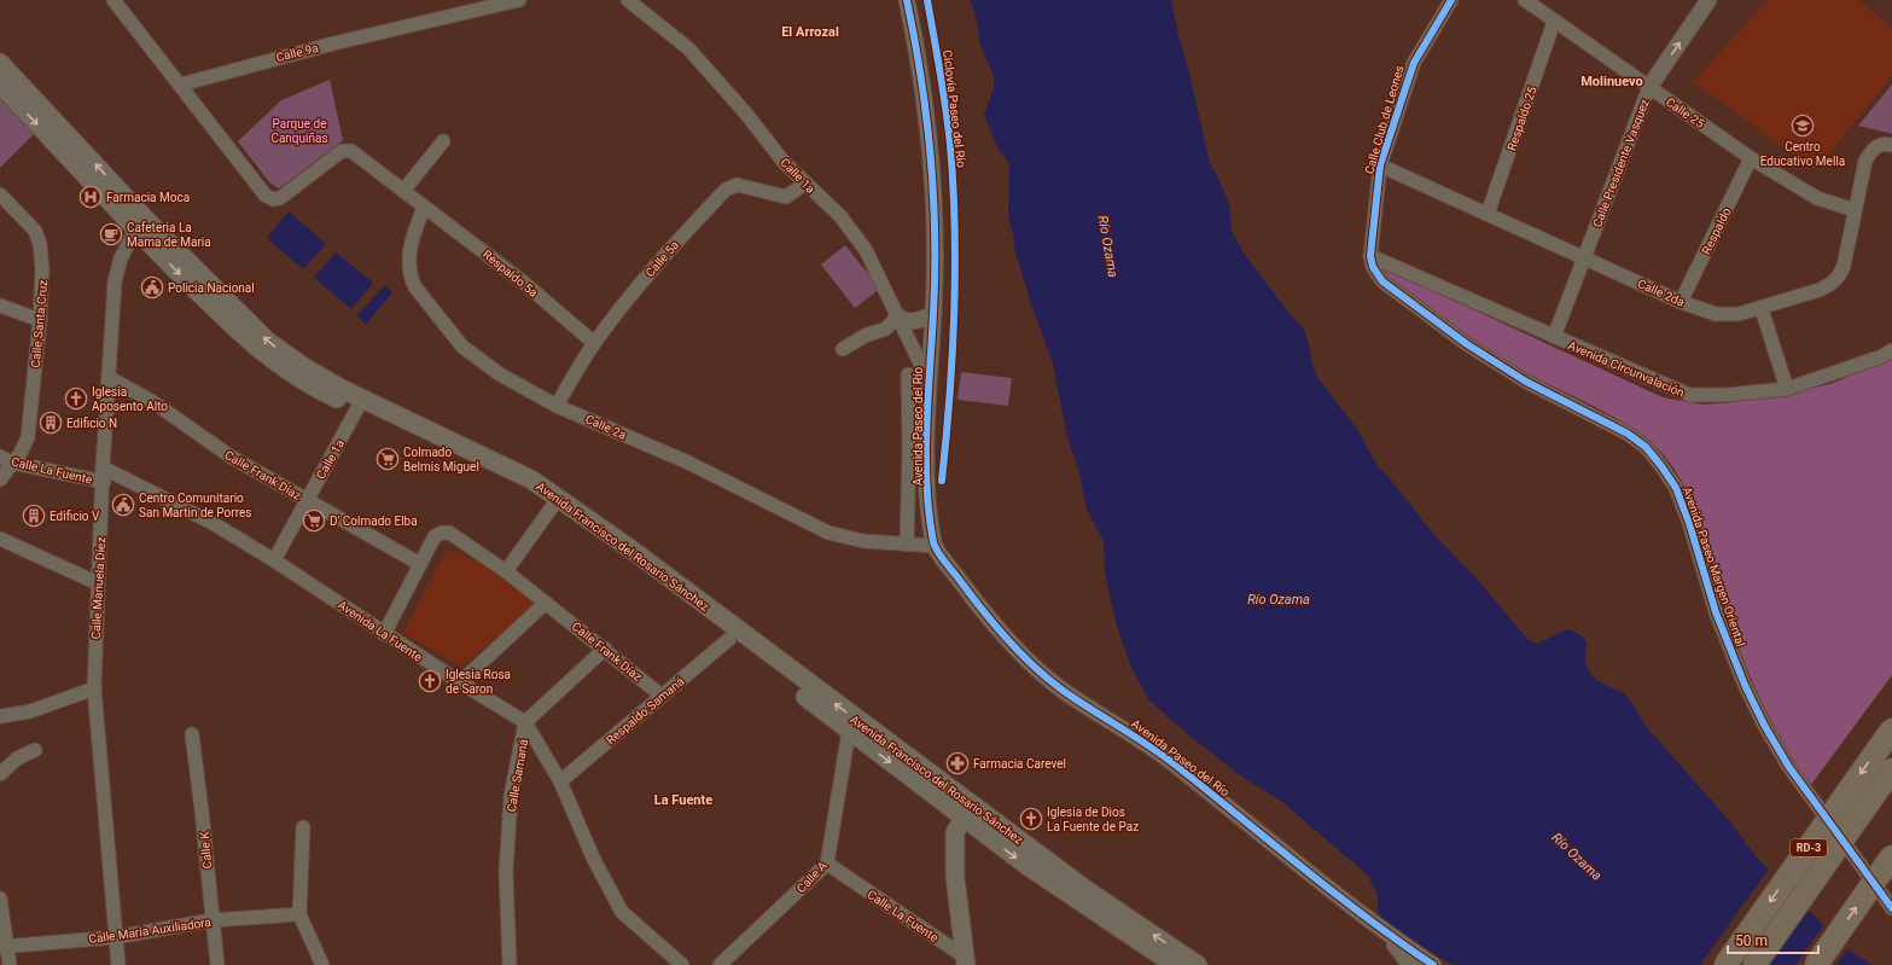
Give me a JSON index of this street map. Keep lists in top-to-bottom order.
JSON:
{
  "streets": {
    "highway": ["RD-3"],
    "main road": ["Avenida Francisco del Rosario Sánchez"],
    "street": [
      "Calle 9a",
      "Calle 25",
      "Respaldo 25",
      "Calle Club de Leones",
      "Calle Presidente Vasquez",
      "Calle 1a",
      "Respaldo",
      "Calle 5a",
      "Respaldo 5a",
      "Calle 2da",
      "Calle Santa Cruz",
      "Avenida Circunvalación",
      "Calle 2a",
      "Avenida Paseo del Río",
      "Calle La Fuente",
      "Calle Frank Díaz",
      "Avenida Paseo Margen Oriental",
      "Calle Manuela Díez",
      "Avenida La Fuente",
      "Respaldo Samaná",
      "Calle Samaná",
      "Calle K",
      "Calle A",
      "Calle María Auxiliadora"
    ],
    "cycle path": ["Ciclovía Paseo del Río"]
  },
  "crossings": [
    ["Calle 9a", "Respaldo 5a"],
    ["Calle 25", "Respaldo 25"],
    ["Calle 25", "Calle Presidente Vasquez"],
    ["Calle 25", "Respaldo"],
    ["Calle 25", "Calle 2da"],
    ["Respaldo 25", "Calle 2da"],
    ["Calle Club de Leones", "Calle 2da"],
    ["Calle Club de Leones", "Avenida Circunvalación"],
    ["Calle Club de Leones", "Avenida Paseo Margen Oriental"],
    ["Calle Presidente Vasquez", "Calle 2da"],
    ["Calle Presidente Vasquez", "Avenida Circunvalación"],
    ["Calle 1a", "Calle 5a"],
    ["Calle 1a", "Avenida Paseo del Río"],
    ["Calle 1a", "Calle Frank Díaz"],
    ["Calle 1a", "Avenida Francisco del Rosario Sánchez"],
    ["Calle 1a", "Avenida La Fuente"],
    ["Respaldo", "Calle 2da"],
    ["Calle 5a", "Respaldo 5a"],
    ["Calle 5a", "Calle 2a"],
    ["Respaldo 5a", "Calle 2a"],
    ["Calle Santa Cruz", "Calle La Fuente"],
    ["Avenida Circunvalación", "Avenida Paseo Margen Oriental"],
    ["Calle 2a", "Avenida Paseo del Río"],
    ["Calle La Fuente", "Calle Manuela Díez"],
    ["Calle La Fuente", "Calle A"],
    ["Calle Frank Díaz", "Calle Manuela Díez"],
    ["Calle Frank Díaz", "Avenida La Fuente"],
    ["Calle Frank Díaz", "Respaldo Samaná"],
    ["Calle Frank Díaz", "Calle Samaná"],
    ["Avenida Francisco del Rosario Sánchez", "Calle Manuela Díez"],
    ["Avenida Francisco del Rosario Sánchez", "Respaldo Samaná"],
    ["Avenida Francisco del Rosario Sánchez", "Calle A"],
    ["Calle Manuela Díez", "Avenida La Fuente"],
    ["Calle Manuela Díez", "Calle María Auxiliadora"],
    ["Avenida La Fuente", "Respaldo Samaná"],
    ["Avenida La Fuente", "Calle Samaná"],
    ["Calle K", "Calle María Auxiliadora"]
  ],
  "districts": ["El Arrozal", "Molinuevo", "La Fuente"],
  "water": ["Río Ozama"],
  "parks": ["Parque de Canquiñas"],
  "places": {
    "school or university": ["Centro Educativo Mella"],
    "hospital": ["Farmacia Moca"],
    "cafe": ["Cafeteria La Mama de Maria"],
    "public building": ["Policia Nacional", "Centro Comunitario San Martin de Porres"],
    "church": ["Iglesia Aposento Alto", "Iglesia Rosa de Saron", "Iglesia de Dios La Fuente de Paz"],
    "building": ["Edificio N", "Edificio V"],
    "supermarket": ["Colmado Belmis Miguel", "D' Colmado Elba"],
    "pharmacy": ["Farmacia Carevel"]
  },
  "scale_bar": "50 m"
}
